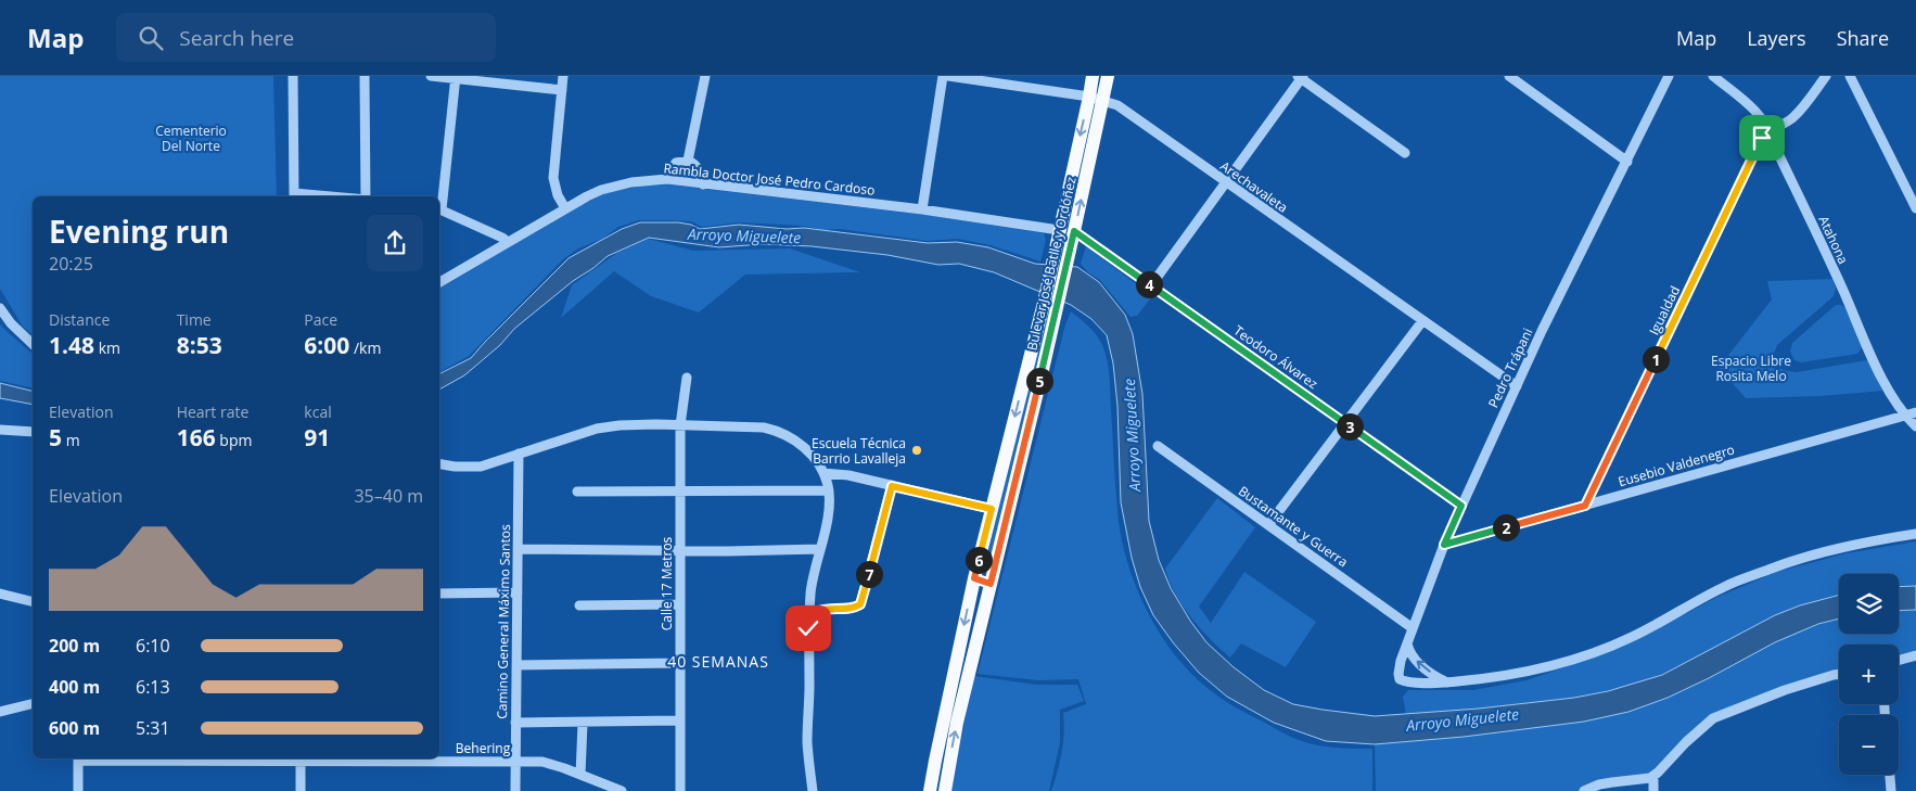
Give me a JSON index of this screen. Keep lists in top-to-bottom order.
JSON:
{
  "streets": {
    "main road": ["Bulevar José Batlle y Ordóñez"],
    "street": [
      "Rambla Doctor José Pedro Cardoso",
      "Arechavaleta",
      "Atahona",
      "Igualdad",
      "Teodoro Álvarez",
      "Pedro Trápani",
      "Eusebio Valdenegro",
      "Bustamante y Guerra",
      "Calle 17 Metros",
      "Camino General Máximo Santos",
      "Behering"
    ]
  },
  "crossings": [
    ["Rambla Doctor José Pedro Cardoso", "Bulevar José Batlle y Ordóñez"],
    ["Arechavaleta", "Bulevar José Batlle y Ordóñez"],
    ["Arechavaleta", "Pedro Trápani"],
    ["Atahona", "Igualdad"],
    ["Atahona", "Eusebio Valdenegro"],
    ["Bulevar José Batlle y Ordóñez", "Teodoro Álvarez"],
    ["Igualdad", "Eusebio Valdenegro"],
    ["Teodoro Álvarez", "Pedro Trápani"],
    ["Pedro Trápani", "Eusebio Valdenegro"],
    ["Pedro Trápani", "Bustamante y Guerra"],
    ["Camino General Máximo Santos", "Behering"]
  ],
  "districts": ["40 SEMANAS"],
  "water": ["Arroyo Miguelete"],
  "parks": ["Cementerio Del Norte", "Espacio Libre Rosita Melo"],
  "places": ["Escuela Técnica Barrio Lavalleja"],
  "page": {
    "header": "Map",
    "search": "Search here",
    "nav": ["Map", "Layers", "Share"],
    "heading": ["Evening run", "20:25"],
    "pins": [
      "4",
      "1",
      "5",
      "3",
      "2",
      "6",
      "7"
    ],
    "stats": [
      ["Distance", "1.48 km"],
      ["Time", "8:53"],
      ["Pace", "6:00 /km"],
      ["Elevation", "5 m"],
      ["Heart rate", "166 bpm"],
      ["kcal", "91"]
    ],
    "chart": ["Elevation", "35–40 m"],
    "map_buttons": ["+", "−"],
    "list": [
      {
        "name": "200 m",
        "note": "6:10"
      },
      {
        "name": "400 m",
        "note": "6:13"
      },
      {
        "name": "600 m",
        "note": "5:31"
      }
    ]
  }
}
